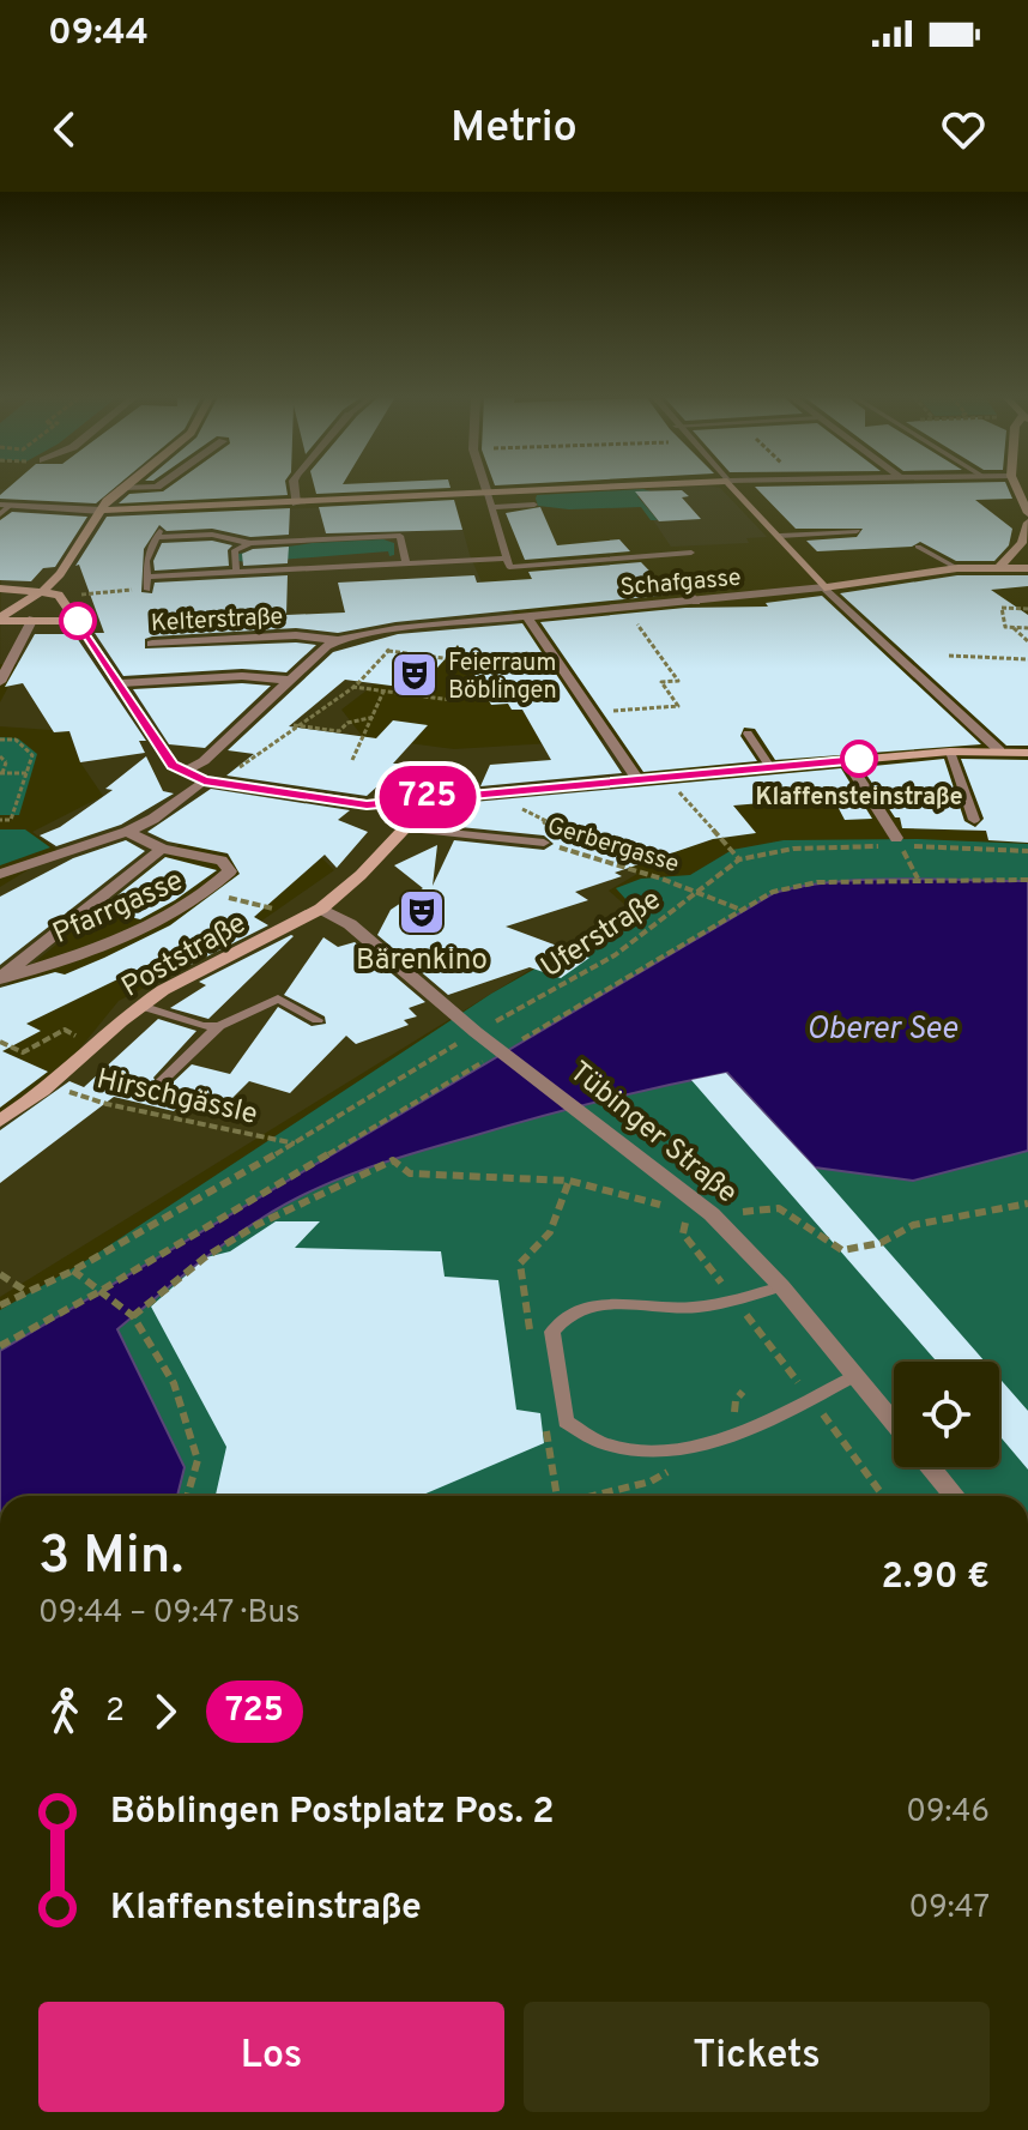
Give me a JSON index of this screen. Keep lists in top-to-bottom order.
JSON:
{
  "streets": {
    "street": [
      "Schafgasse",
      "Kelterstraße",
      "Pfarrgasse",
      "Poststraße",
      "Tübinger Straße"
    ],
    "lane": ["Gerbergasse"],
    "path": ["Uferstraße", "Hirschgässle"]
  },
  "crossings": [
    ["Schafgasse", "Kelterstraße"],
    ["Gerbergasse", "Uferstraße"],
    ["Gerbergasse", "Poststraße"],
    ["Uferstraße", "Hirschgässle"],
    ["Uferstraße", "Tübinger Straße"],
    ["Poststraße", "Hirschgässle"],
    ["Poststraße", "Tübinger Straße"]
  ],
  "water": ["Oberer See"],
  "places": {
    "theatre": ["Feierraum Böblingen", "Bärenkino"],
    "other": ["Klaffensteinstraße"]
  },
  "lines": ["bus line 725"],
  "page": {
    "status": "09:44",
    "header": "Metrio",
    "on_map": "725",
    "heading": ["3 Min.", "09:44 – 09:47 · Bus", "2.90 €"],
    "legs": ["2", "725"],
    "list": [
      {
        "name": "Böblingen Postplatz Pos. 2",
        "value": "09:46"
      },
      {
        "name": "Klaffensteinstraße",
        "value": "09:47"
      }
    ],
    "buttons": ["Los", "Tickets"]
  }
}
